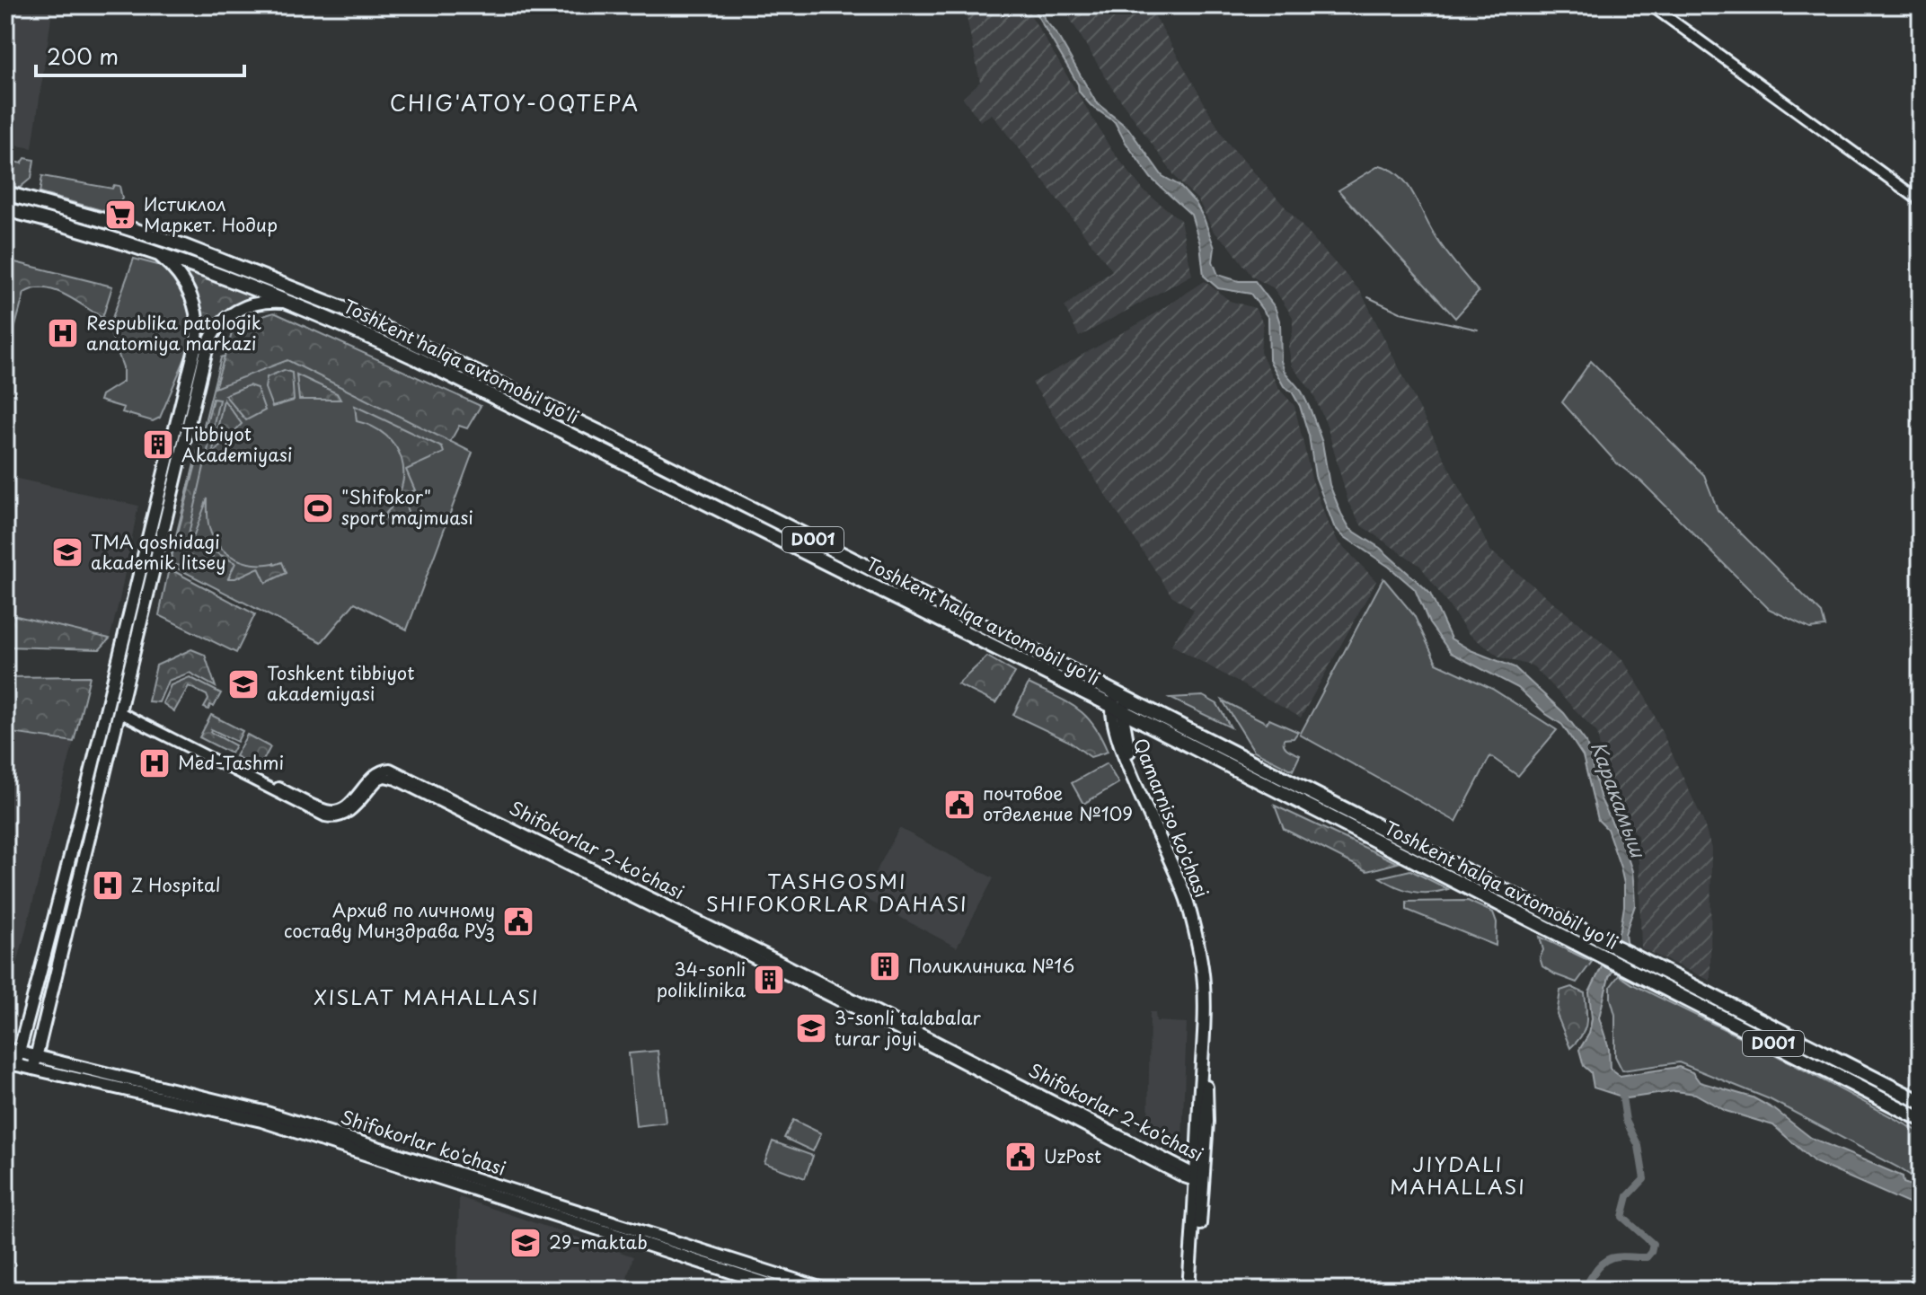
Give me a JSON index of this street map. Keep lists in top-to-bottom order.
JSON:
{
  "streets": {
    "highway": ["Toshkent halqa avtomobil yo'li", "D001"],
    "main road": ["Qamarniso ko'chasi", "Shifokorlar ko'chasi"],
    "street": ["Shifokorlar 2-ko'chasi"]
  },
  "crossings": [
    ["Toshkent halqa avtomobil yo'li", "Qamarniso ko'chasi"],
    ["Qamarniso ko'chasi", "Shifokorlar 2-ko'chasi"]
  ],
  "districts": [
    "CHIG'ATOY-OQTEPA",
    "TASHGOSMI SHIFOKORLAR DAHASI",
    "XISLAT MAHALLASI",
    "JIYDALI MAHALLASI"
  ],
  "water": ["Каракамыш"],
  "places": {
    "supermarket": ["Истиклол Маркет. Нодир"],
    "hospital": ["Respublika patologik anatomiya markazi", "Med-Tashmi", "Z Hospital"],
    "building": ["Tibbiyot Akademiyasi", "Поликлиника №16", "34-sonli poliklinika"],
    "sports": ["\"Shifokor\" sport majmuasi"],
    "school or university": [
      "TMA qoshidagi akademik litsey",
      "Toshkent tibbiyot akademiyasi",
      "3-sonli talabalar turar joyi",
      "29-maktab"
    ],
    "public building": ["почтовое отделение №109", "Архив по личному составу Минздрава РУз", "UzPost"]
  },
  "scale_bar": "200 m"
}
